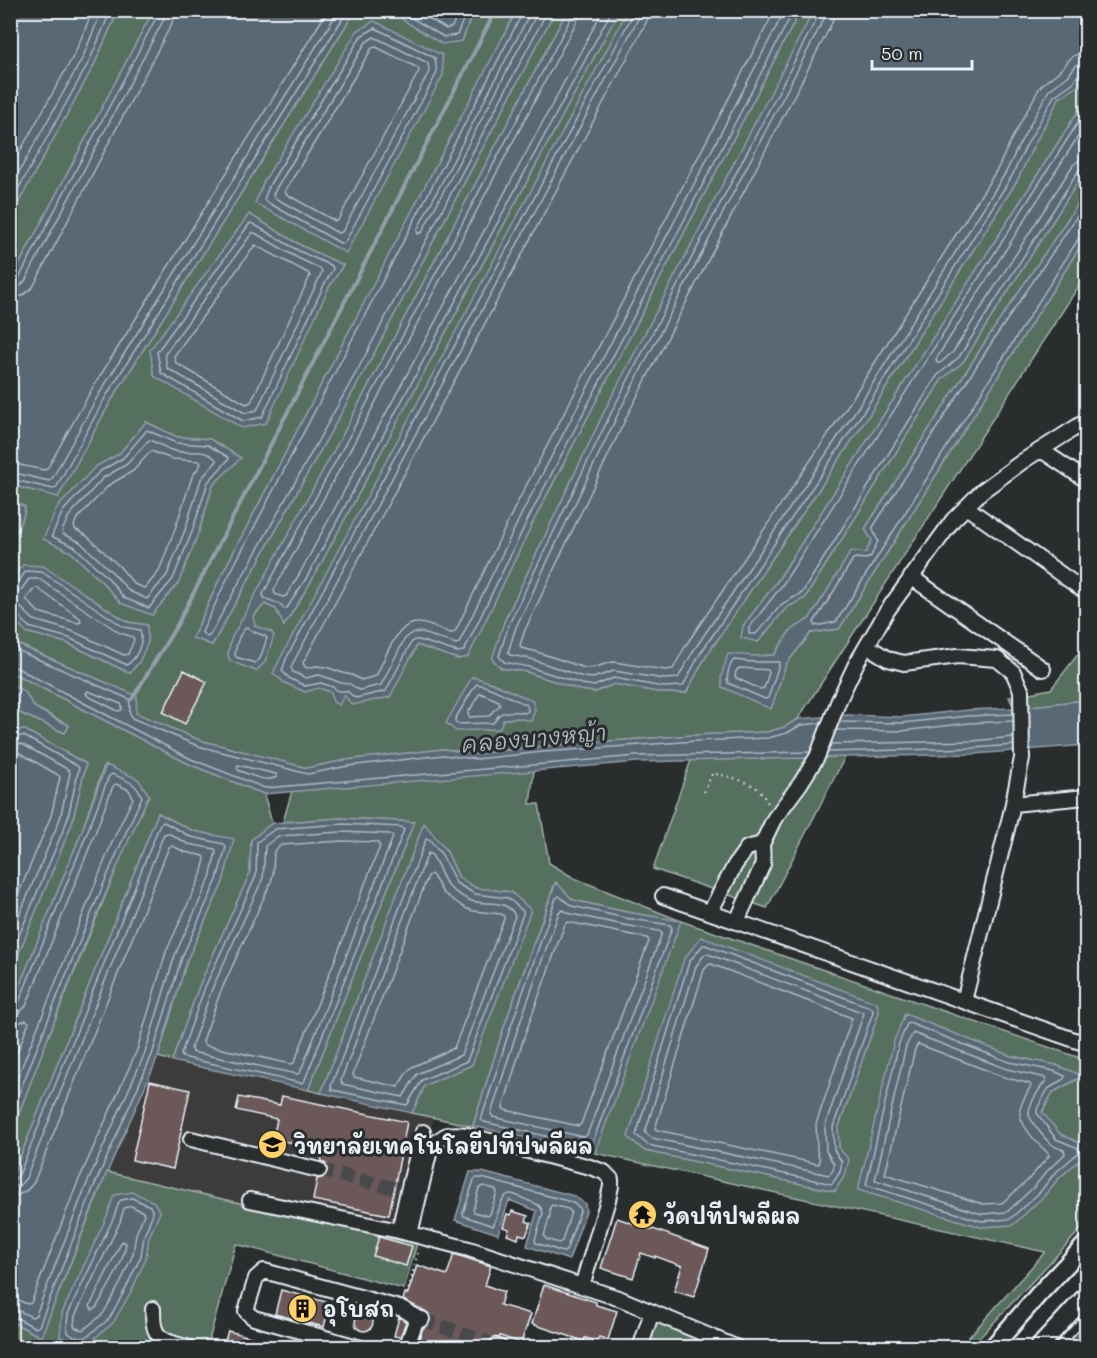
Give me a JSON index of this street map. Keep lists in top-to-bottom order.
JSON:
{
  "water": ["คลองบางหญ้า"],
  "places": {
    "school or university": ["วิทยาลัยเทคโนโลยีปทีปพลีผล"],
    "temple": ["วัดปทีปพลีผล"],
    "building": ["อุโบสถ"]
  },
  "scale_bar": "50 m"
}
